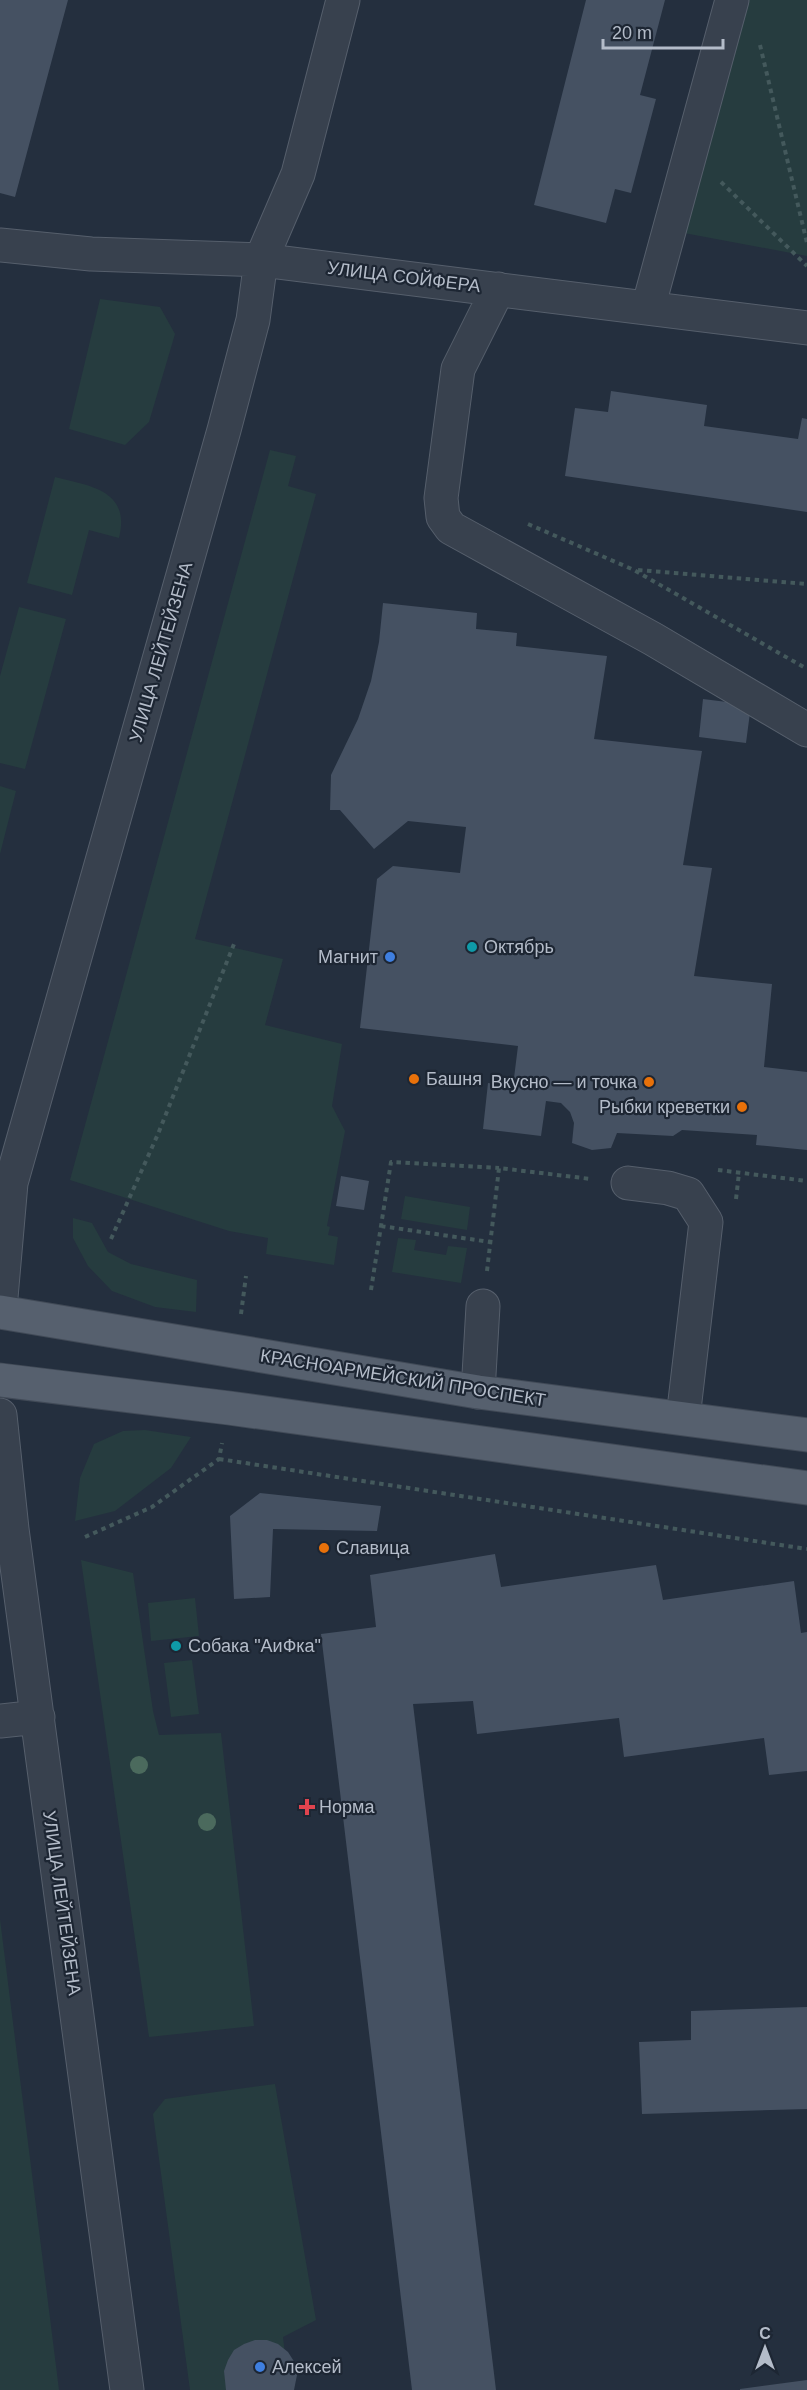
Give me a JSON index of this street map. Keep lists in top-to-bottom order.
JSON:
{
  "streets": {
    "main road": ["КРАСНОАРМЕЙСКИЙ ПРОСПЕКТ"],
    "street": ["УЛИЦА СОЙФЕРА", "УЛИЦА ЛЕЙТЕЙЗЕНА"]
  },
  "crossings": [
    ["УЛИЦА СОЙФЕРА", "УЛИЦА ЛЕЙТЕЙЗЕНА"],
    ["УЛИЦА ЛЕЙТЕЙЗЕНА", "КРАСНОАРМЕЙСКИЙ ПРОСПЕКТ"]
  ],
  "places": {
    "other": [
      "Октябрь",
      "Магнит",
      "Башня",
      "Вкусно — и точка",
      "Рыбки креветки",
      "Славица",
      "Собака \"АиФка\"",
      "Алексей"
    ],
    "health": ["Норма"]
  },
  "scale_bar": "20 m",
  "north": "top"
}
